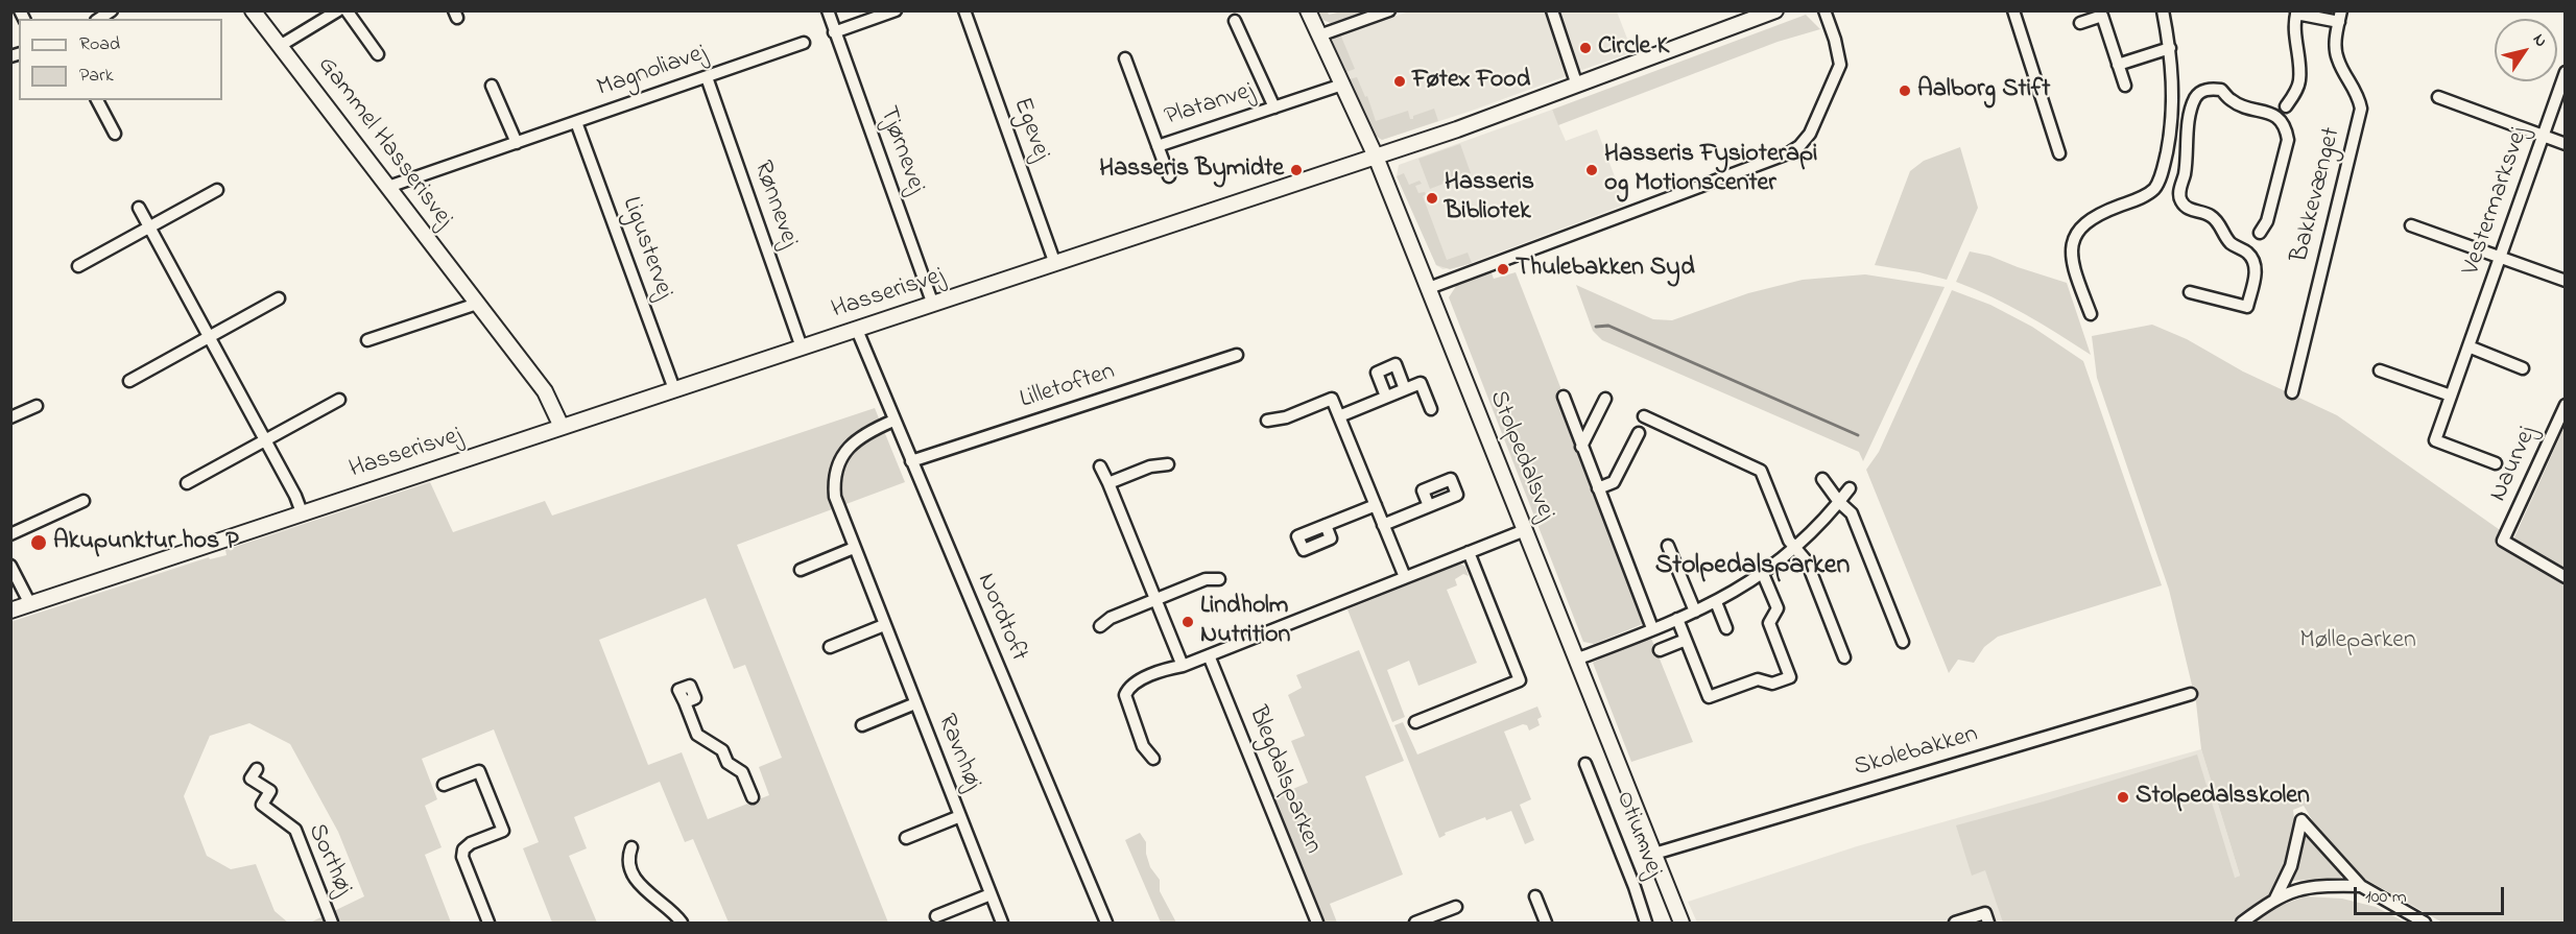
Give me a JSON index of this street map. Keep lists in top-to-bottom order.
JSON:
{
  "streets": {
    "street": [
      "Magnoliavej",
      "Platanvej",
      "Egevej",
      "Gammel Hasserisvej",
      "Tjørnevej",
      "Bakkevænget",
      "Vestermarksvej",
      "Rønnevej",
      "Ligustervej",
      "Hasserisvej",
      "Lilletoften",
      "Stolpedalsvej",
      "Naurvej",
      "Nordtoft",
      "Ravnhøj",
      "Skolebakken",
      "Blegdalsparken",
      "Otiumvej",
      "Sorthøj"
    ]
  },
  "crossings": [
    ["Magnoliavej", "Gammel Hasserisvej"],
    ["Magnoliavej", "Rønnevej"],
    ["Magnoliavej", "Ligustervej"],
    ["Platanvej", "Stolpedalsvej"],
    ["Egevej", "Hasserisvej"],
    ["Gammel Hasserisvej", "Hasserisvej"],
    ["Tjørnevej", "Hasserisvej"],
    ["Rønnevej", "Hasserisvej"],
    ["Ligustervej", "Hasserisvej"],
    ["Hasserisvej", "Stolpedalsvej"],
    ["Hasserisvej", "Nordtoft"],
    ["Lilletoften", "Nordtoft"],
    ["Stolpedalsvej", "Skolebakken"],
    ["Nordtoft", "Ravnhøj"]
  ],
  "districts": ["Stolpedalsparken"],
  "parks": ["Mølleparken"],
  "places": [
    "Circle K",
    "Føtex Food",
    "Aalborg Stift",
    "Hasseris Bymidte",
    "Hasseris Fysioterapi og Motionscenter",
    "Hasseris Bibliotek",
    "Thulebakken Syd",
    "Akupunktur hos P",
    "Lindholm Nutrition",
    "Stolpedalsskolen"
  ],
  "legend": ["Road", "Park"],
  "scale_bar": "100 m",
  "north": "top right"
}
